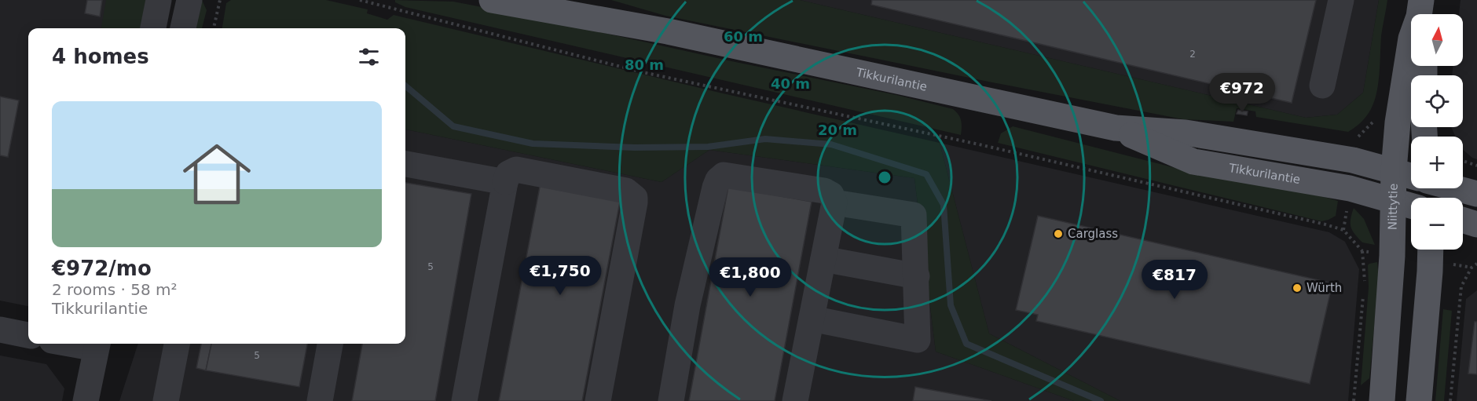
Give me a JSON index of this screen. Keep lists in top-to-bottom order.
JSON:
{
  "streets": {
    "main road": ["Tikkurilantie", "Niittytie"]
  },
  "crossings": [
    ["Tikkurilantie", "Niittytie"]
  ],
  "places": ["Carglass", "Würth"],
  "house_numbers": ["2", "5", "5"],
  "north": "top",
  "page": {
    "map_buttons": ["+", "−"],
    "heading": "4 homes",
    "price": [
      "€972",
      "€1,750",
      "€1,800",
      "€817"
    ],
    "list": [
      {
        "name": "€972/mo",
        "note": "2 rooms · 58 m² · Tikkurilantie"
      }
    ]
  },
  "rings": [
    "60 m",
    "80 m",
    "40 m",
    "20 m"
  ]
}
